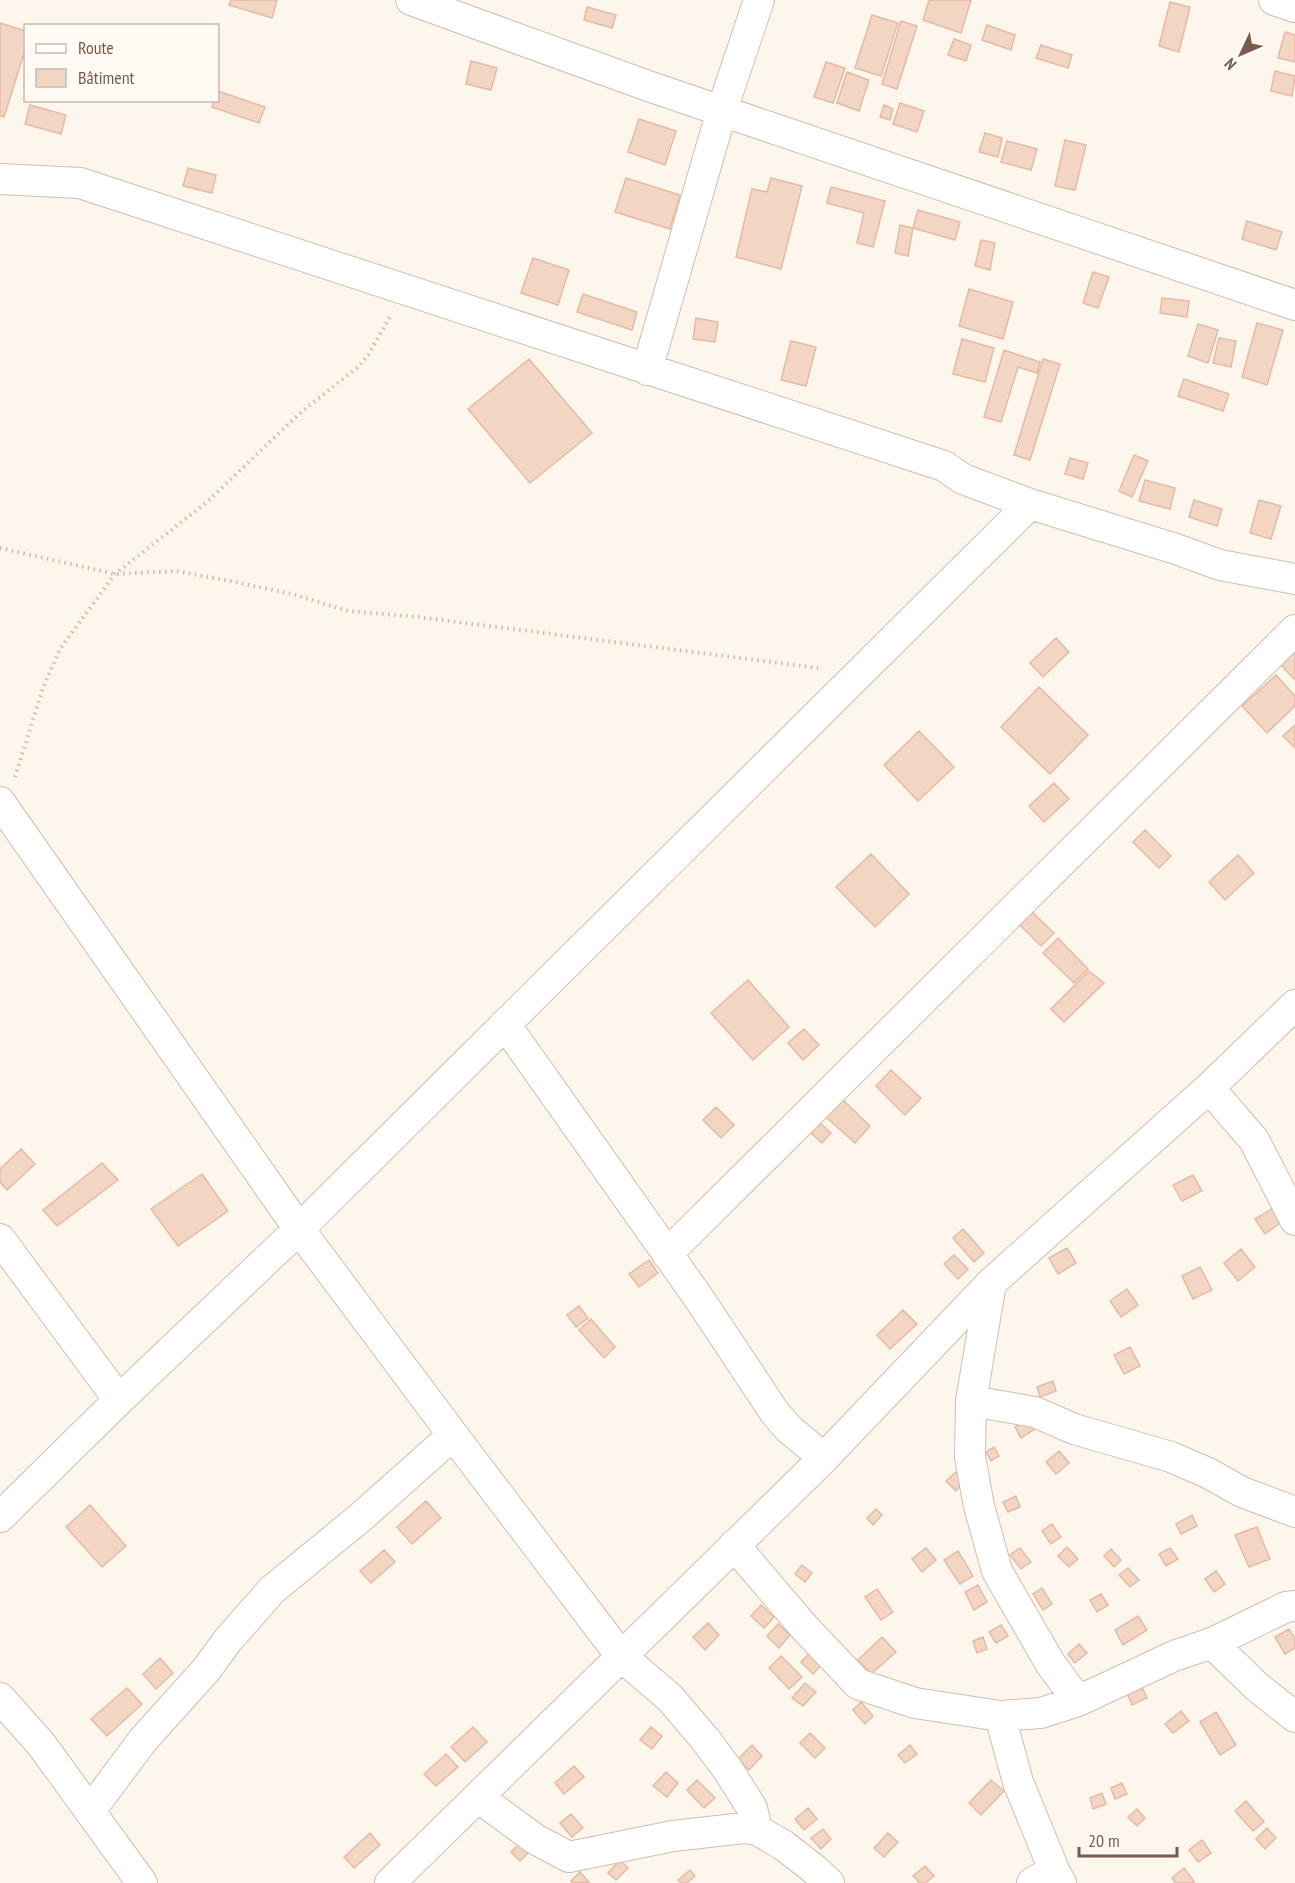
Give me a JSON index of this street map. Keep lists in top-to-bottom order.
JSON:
{
  "legend": ["Route", "Bâtiment"],
  "scale_bar": "20 m",
  "north": "bottom left"
}
